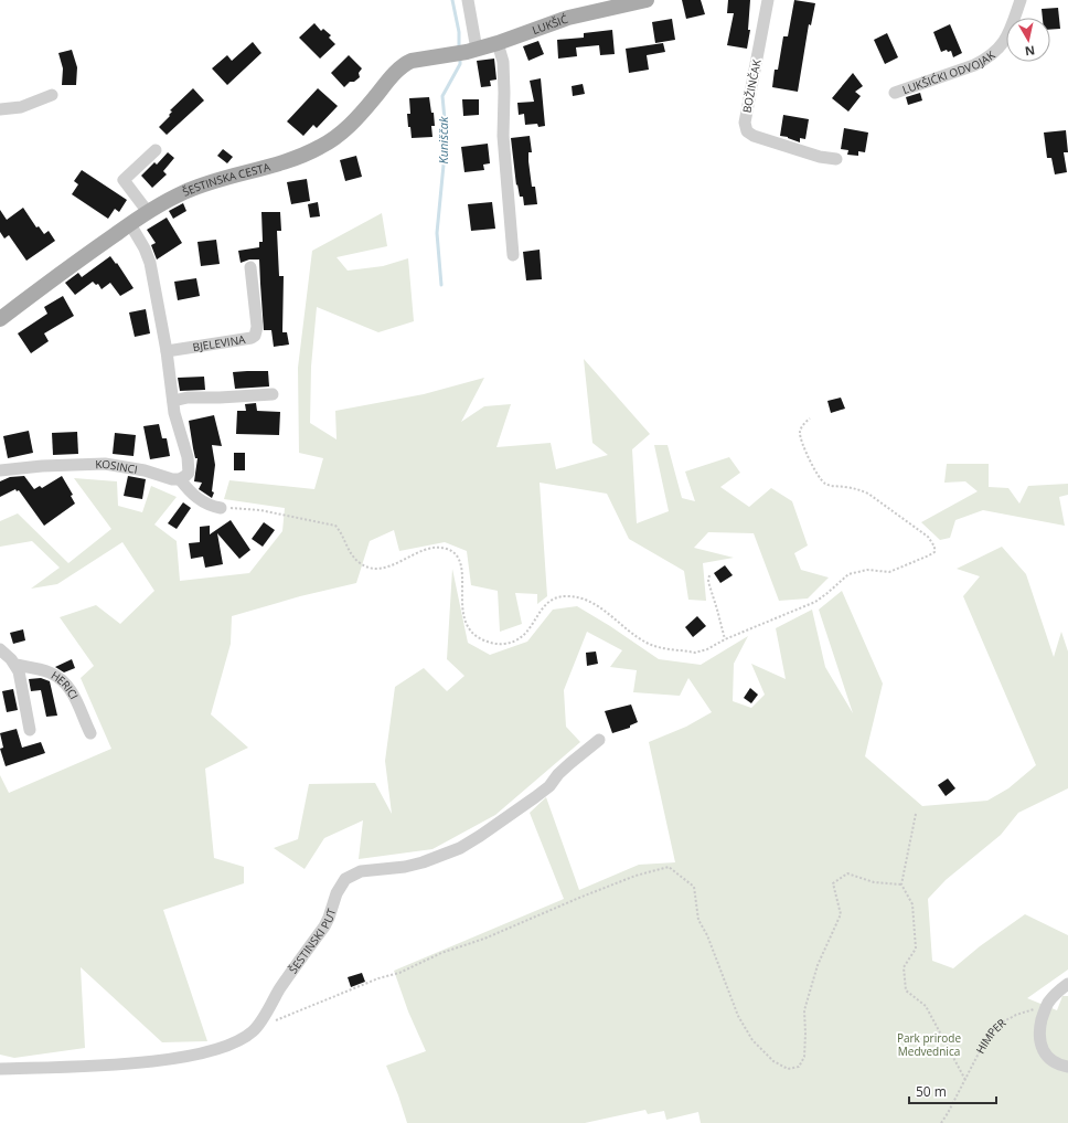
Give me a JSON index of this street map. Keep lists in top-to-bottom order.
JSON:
{
  "streets": {
    "main road": ["LUKŠIĆ", "ŠESTINSKA CESTA"],
    "street": [
      "LUKŠIĆKI ODVOJAK",
      "BOŽINČAK",
      "BJELEVINA",
      "KOSINCI",
      "HERICI",
      "ŠESTINSKI PUT"
    ],
    "path": ["HIMPER"]
  },
  "crossings": [
    ["LUKŠIĆ", "ŠESTINSKA CESTA"]
  ],
  "water": ["Kuniščak"],
  "parks": ["Park prirode Medvednica"],
  "scale_bar": "50 m",
  "north": "bottom"
}
